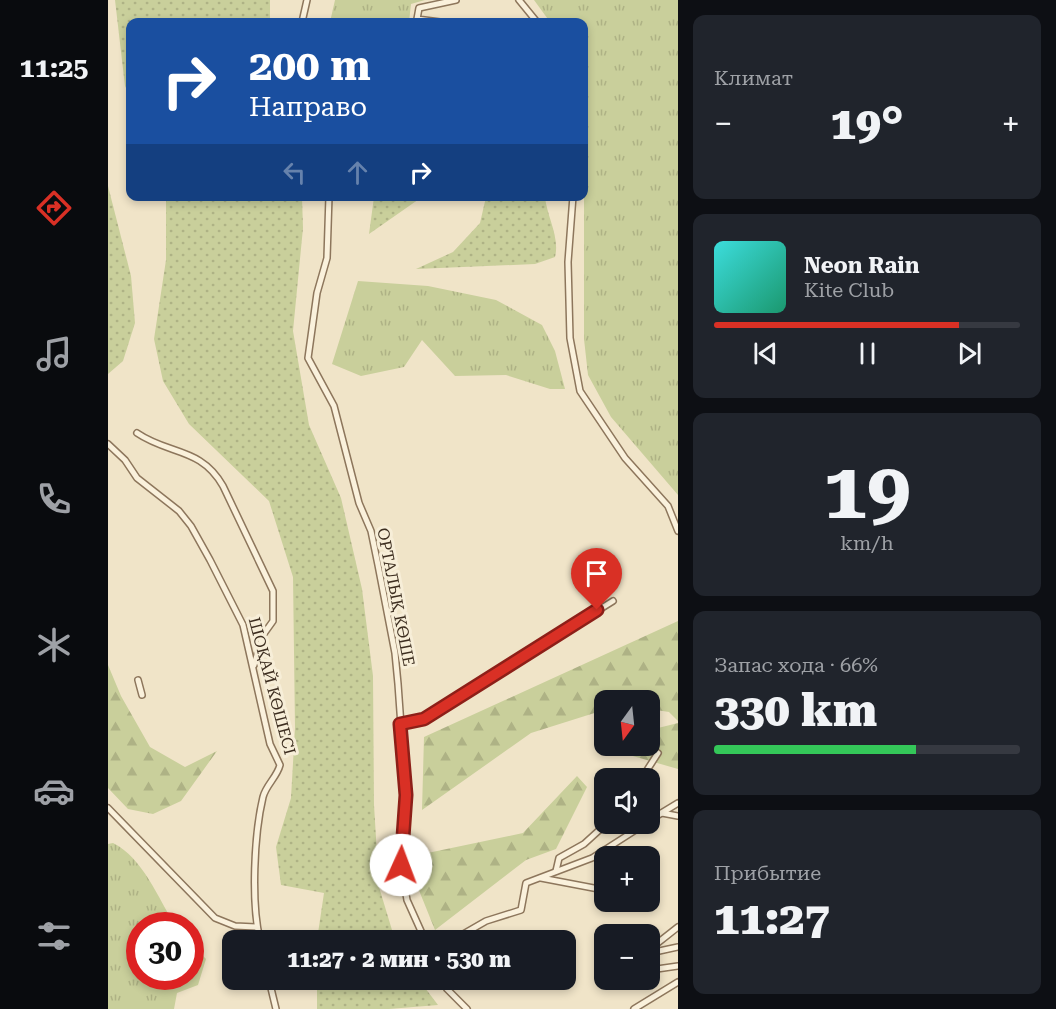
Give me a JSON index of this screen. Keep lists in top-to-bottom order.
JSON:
{
  "streets": {
    "street": ["ОРТАЛЫҚ КӨШЕ", "ШОҚАЙ КӨШЕСІ"]
  },
  "north": "bottom",
  "page": {
    "tabs": "11:25",
    "tile": [
      "Климат",
      ["19", "km/h"],
      ["Запас хода · 66%", "330 km"],
      ["Прибытие", "11:27"]
    ],
    "turn": ["200 m", "Направо"],
    "heat": ["−", "19°", "+"],
    "song": ["Neon Rain", "Kite Club"],
    "map_buttons": ["+", "−"],
    "limit": "30",
    "trip": "11:27 · 2 мин · 530 m"
  }
}
